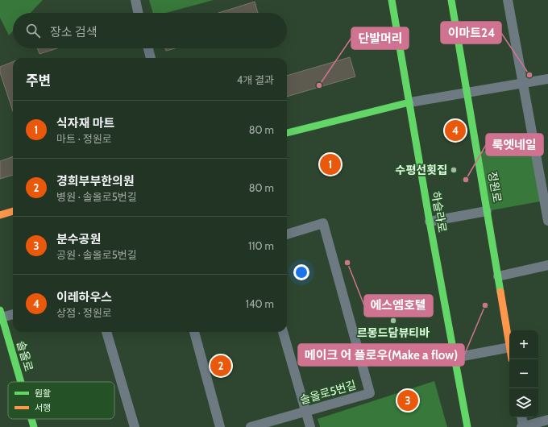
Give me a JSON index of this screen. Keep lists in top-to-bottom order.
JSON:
{
  "streets": {
    "street": [
      "정원로",
      "하슬라로",
      "솔올로",
      "솔올로5번길"
    ]
  },
  "places": [
    "이마트24",
    "단발머리",
    "수평선횟집",
    "룩엣네일",
    "에스엠호텔",
    "메이크 어 플로우(Make a flow)",
    "르몽드담뷰티바"
  ],
  "legend": ["원활", "서행"],
  "page": {
    "search": "장소 검색",
    "heading": ["주변", "4개 결과"],
    "list": [
      {
        "mark": "1",
        "name": "식자재 마트",
        "note": "마트 · 정원로",
        "value": "80 m"
      },
      {
        "mark": "2",
        "name": "경희부부한의원",
        "note": "병원 · 솔올로5번길",
        "value": "80 m"
      },
      {
        "mark": "3",
        "name": "분수공원",
        "note": "공원 · 솔올로5번길",
        "value": "110 m"
      },
      {
        "mark": "4",
        "name": "이레하우스",
        "note": "상점 · 정원로",
        "value": "140 m"
      }
    ],
    "pins": [
      "4",
      "1",
      "2",
      "3"
    ],
    "map_buttons": ["+", "−"]
  }
}
